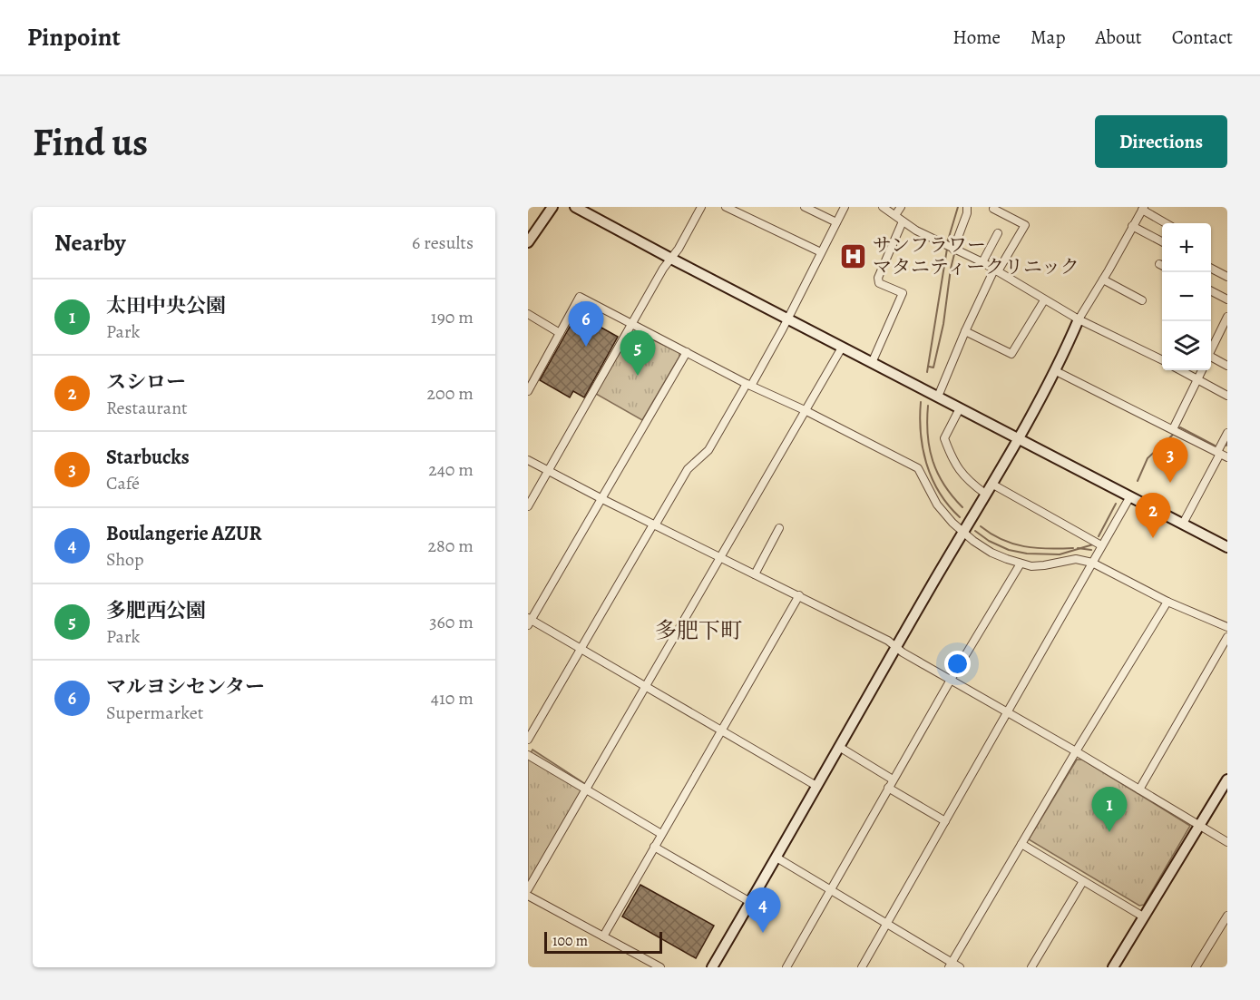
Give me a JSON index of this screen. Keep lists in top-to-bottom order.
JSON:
{
  "districts": ["多肥下町"],
  "places": {
    "hospital": ["サンフラワー マタニティークリニック"]
  },
  "scale_bar": "100 m",
  "page": {
    "header": "Pinpoint",
    "nav": [
      "Home",
      "Map",
      "About",
      "Contact"
    ],
    "buttons": "Directions",
    "title": "Find us",
    "heading": ["Nearby", "6 results"],
    "map_buttons": ["+", "−"],
    "list": [
      {
        "mark": "1",
        "name": "太田中央公園",
        "note": "Park",
        "value": "190 m"
      },
      {
        "mark": "2",
        "name": "スシロー",
        "note": "Restaurant",
        "value": "200 m"
      },
      {
        "mark": "3",
        "name": "Starbucks",
        "note": "Café",
        "value": "240 m"
      },
      {
        "mark": "4",
        "name": "Boulangerie AZUR",
        "note": "Shop",
        "value": "280 m"
      },
      {
        "mark": "5",
        "name": "多肥西公園",
        "note": "Park",
        "value": "360 m"
      },
      {
        "mark": "6",
        "name": "マルヨシセンター",
        "note": "Supermarket",
        "value": "410 m"
      }
    ],
    "pins": [
      "6",
      "5",
      "3",
      "2",
      "1",
      "4"
    ],
    "scale": "100 m"
  }
}
